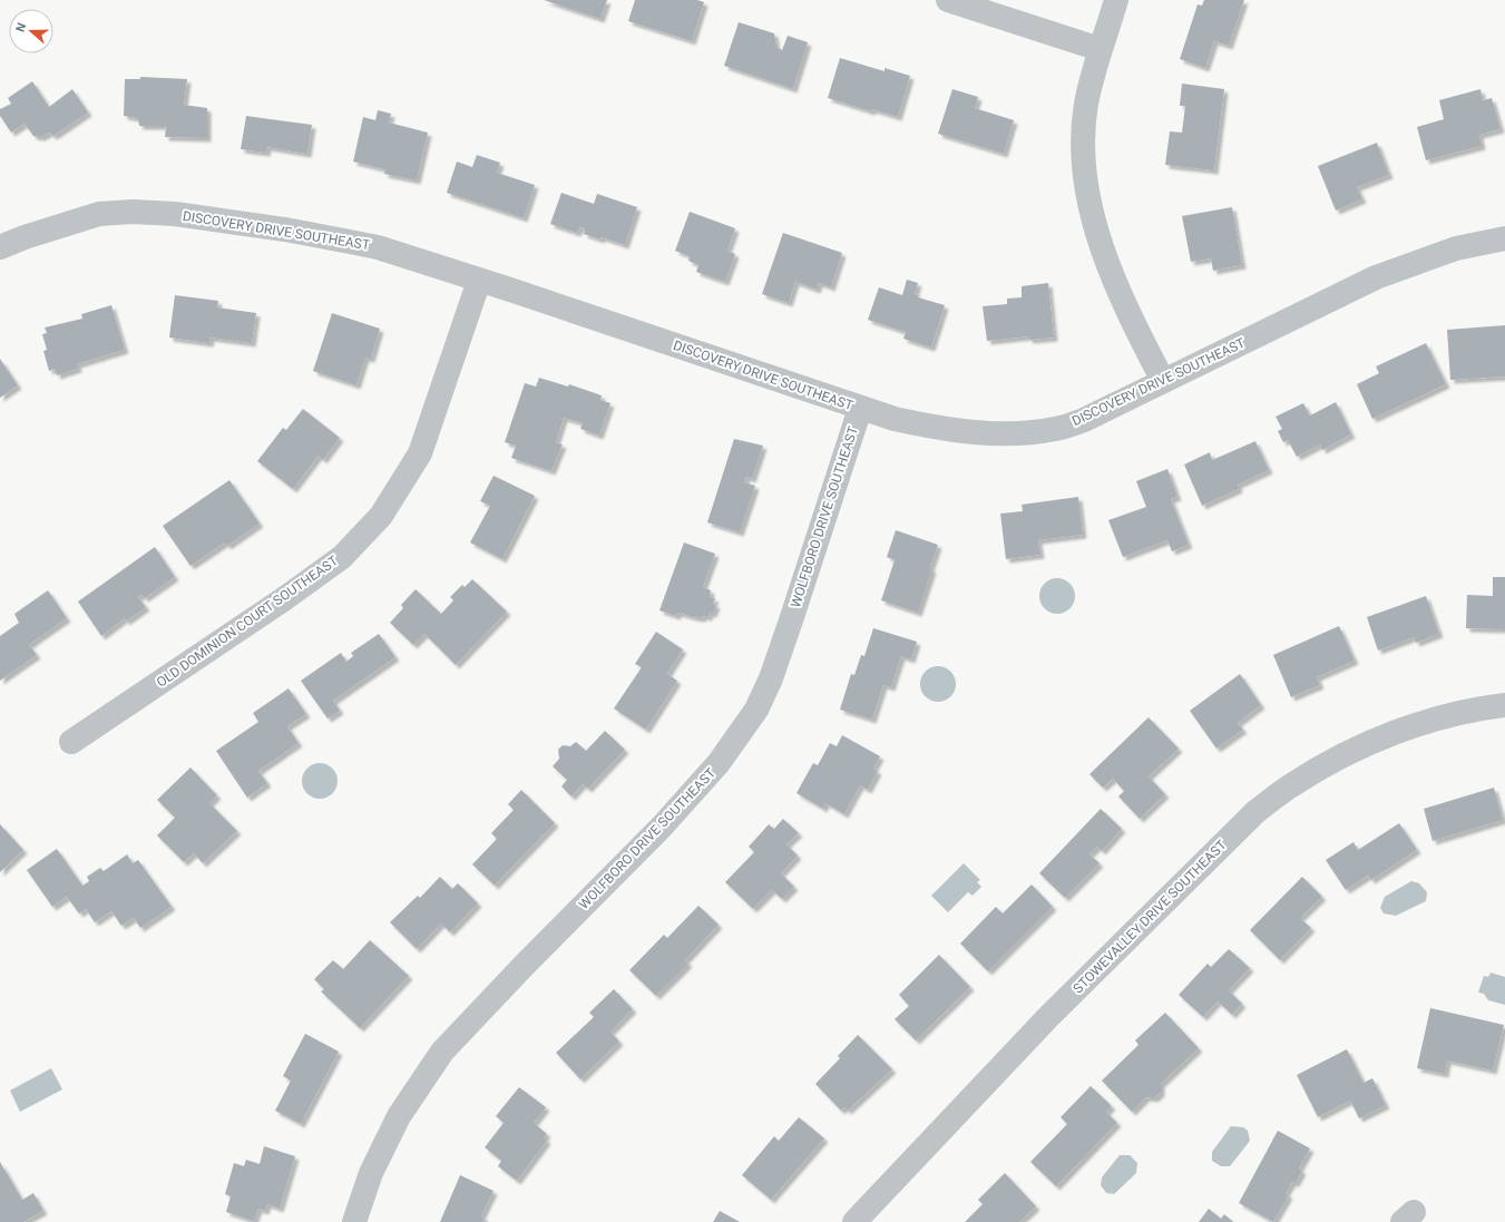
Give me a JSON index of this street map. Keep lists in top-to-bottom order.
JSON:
{
  "streets": {
    "street": [
      "DISCOVERY DRIVE SOUTHEAST",
      "WOLFBORO DRIVE SOUTHEAST",
      "OLD DOMINION COURT SOUTHEAST",
      "STOWEVALLEY DRIVE SOUTHEAST"
    ]
  },
  "crossings": [
    ["DISCOVERY DRIVE SOUTHEAST", "WOLFBORO DRIVE SOUTHEAST"],
    ["DISCOVERY DRIVE SOUTHEAST", "OLD DOMINION COURT SOUTHEAST"]
  ],
  "north": "left"
}
